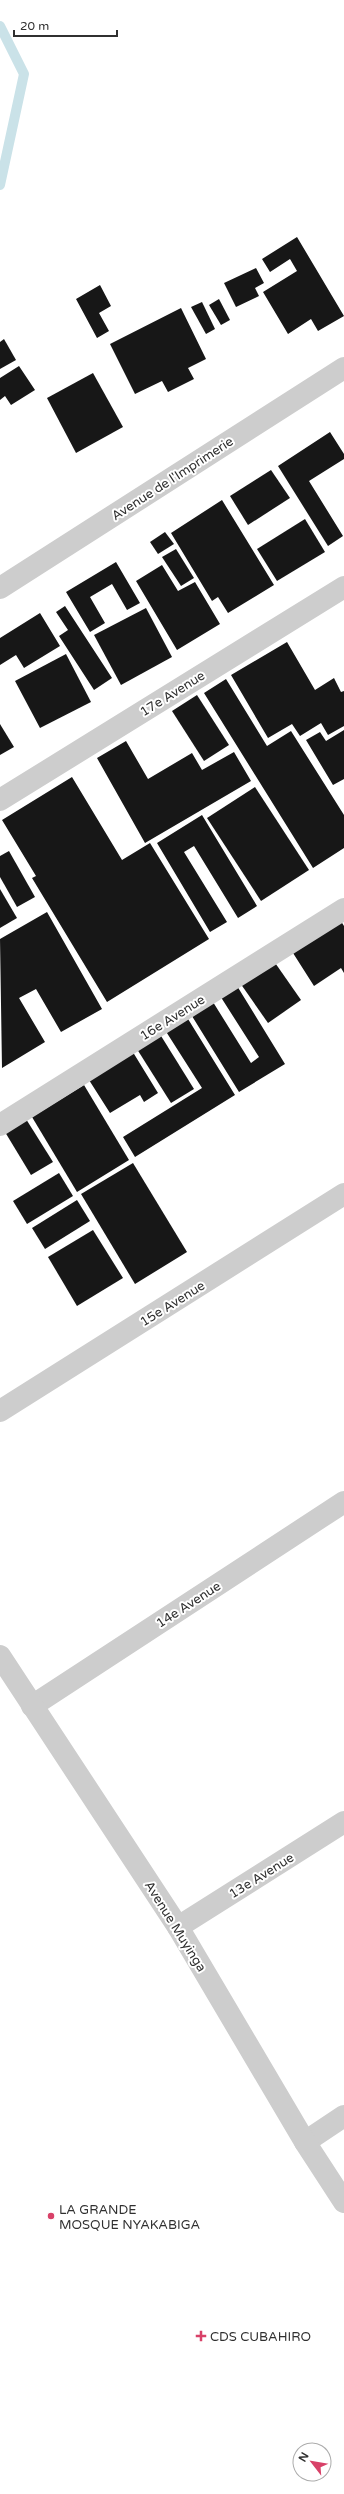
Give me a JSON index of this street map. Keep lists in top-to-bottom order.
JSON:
{
  "streets": {
    "street": [
      "Avenue de l'Imprimerie",
      "17e Avenue",
      "16e Avenue",
      "15e Avenue",
      "14e Avenue",
      "13e Avenue",
      "Avenue Muyinga"
    ]
  },
  "crossings": [
    ["14e Avenue", "Avenue Muyinga"],
    ["13e Avenue", "Avenue Muyinga"]
  ],
  "places": {
    "other": ["LA GRANDE MOSQUE NYAKABIGA"],
    "health": ["CDS CUBAHIRO"]
  },
  "scale_bar": "20 m",
  "north": "top left"
}
